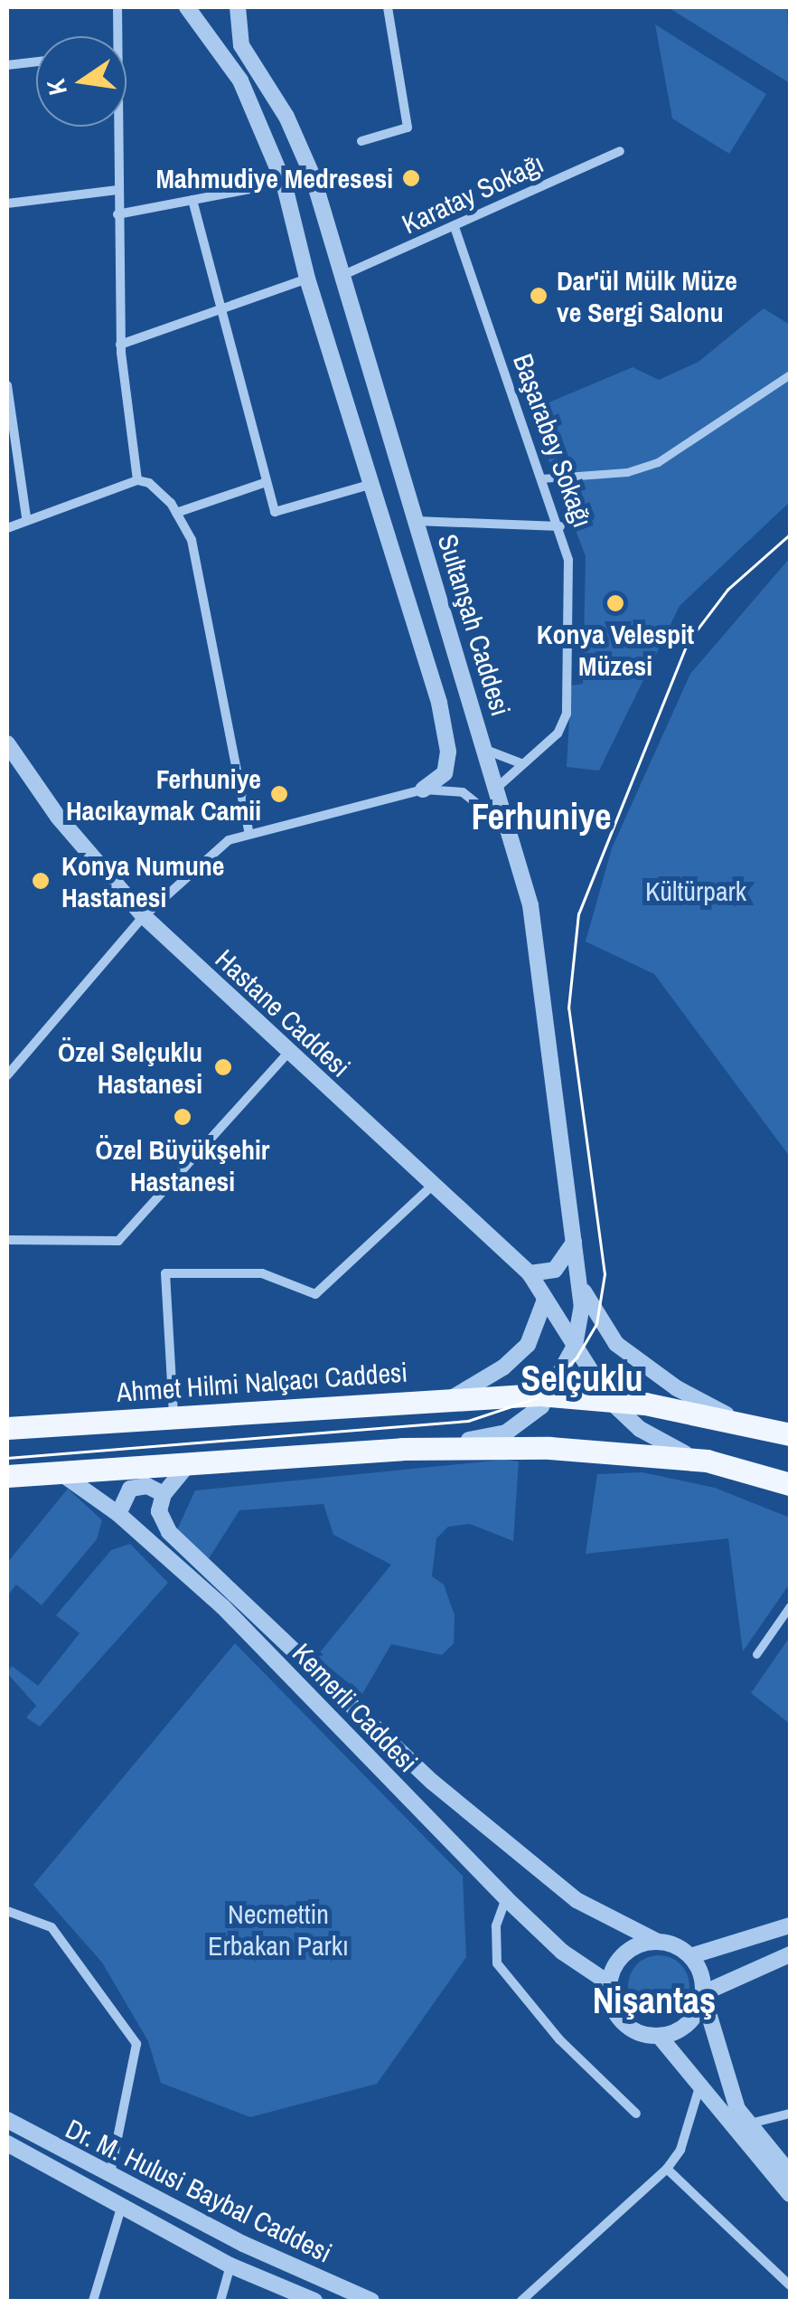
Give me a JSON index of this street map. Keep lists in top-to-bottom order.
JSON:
{
  "streets": {
    "main road": ["Ahmet Hilmi Nalçacı Caddesi"],
    "street": [
      "Karatay Sokağı",
      "Başarabey Sokağı",
      "Sultanşah Caddesi",
      "Hastane Caddesi",
      "Kemerli Caddesi",
      "Dr. M. Hulusi Baybal Caddesi"
    ]
  },
  "crossings": [
    ["Karatay Sokağı", "Başarabey Sokağı"],
    ["Karatay Sokağı", "Sultanşah Caddesi"],
    ["Başarabey Sokağı", "Sultanşah Caddesi"],
    ["Hastane Caddesi", "Ahmet Hilmi Nalçacı Caddesi"]
  ],
  "districts": ["Ferhuniye", "Selçuklu", "Nişantaş"],
  "parks": ["Kültürpark", "Necmettin Erbakan Parkı"],
  "places": [
    "Mahmudiye Medresesi",
    "Dar'ül Mülk Müze ve Sergi Salonu",
    "Konya Velespit Müzesi",
    "Ferhuniye Hacıkaymak Camii",
    "Konya Numune Hastanesi",
    "Özel Selçuklu Hastanesi",
    "Özel Büyükşehir Hastanesi"
  ],
  "north": "left"
}
